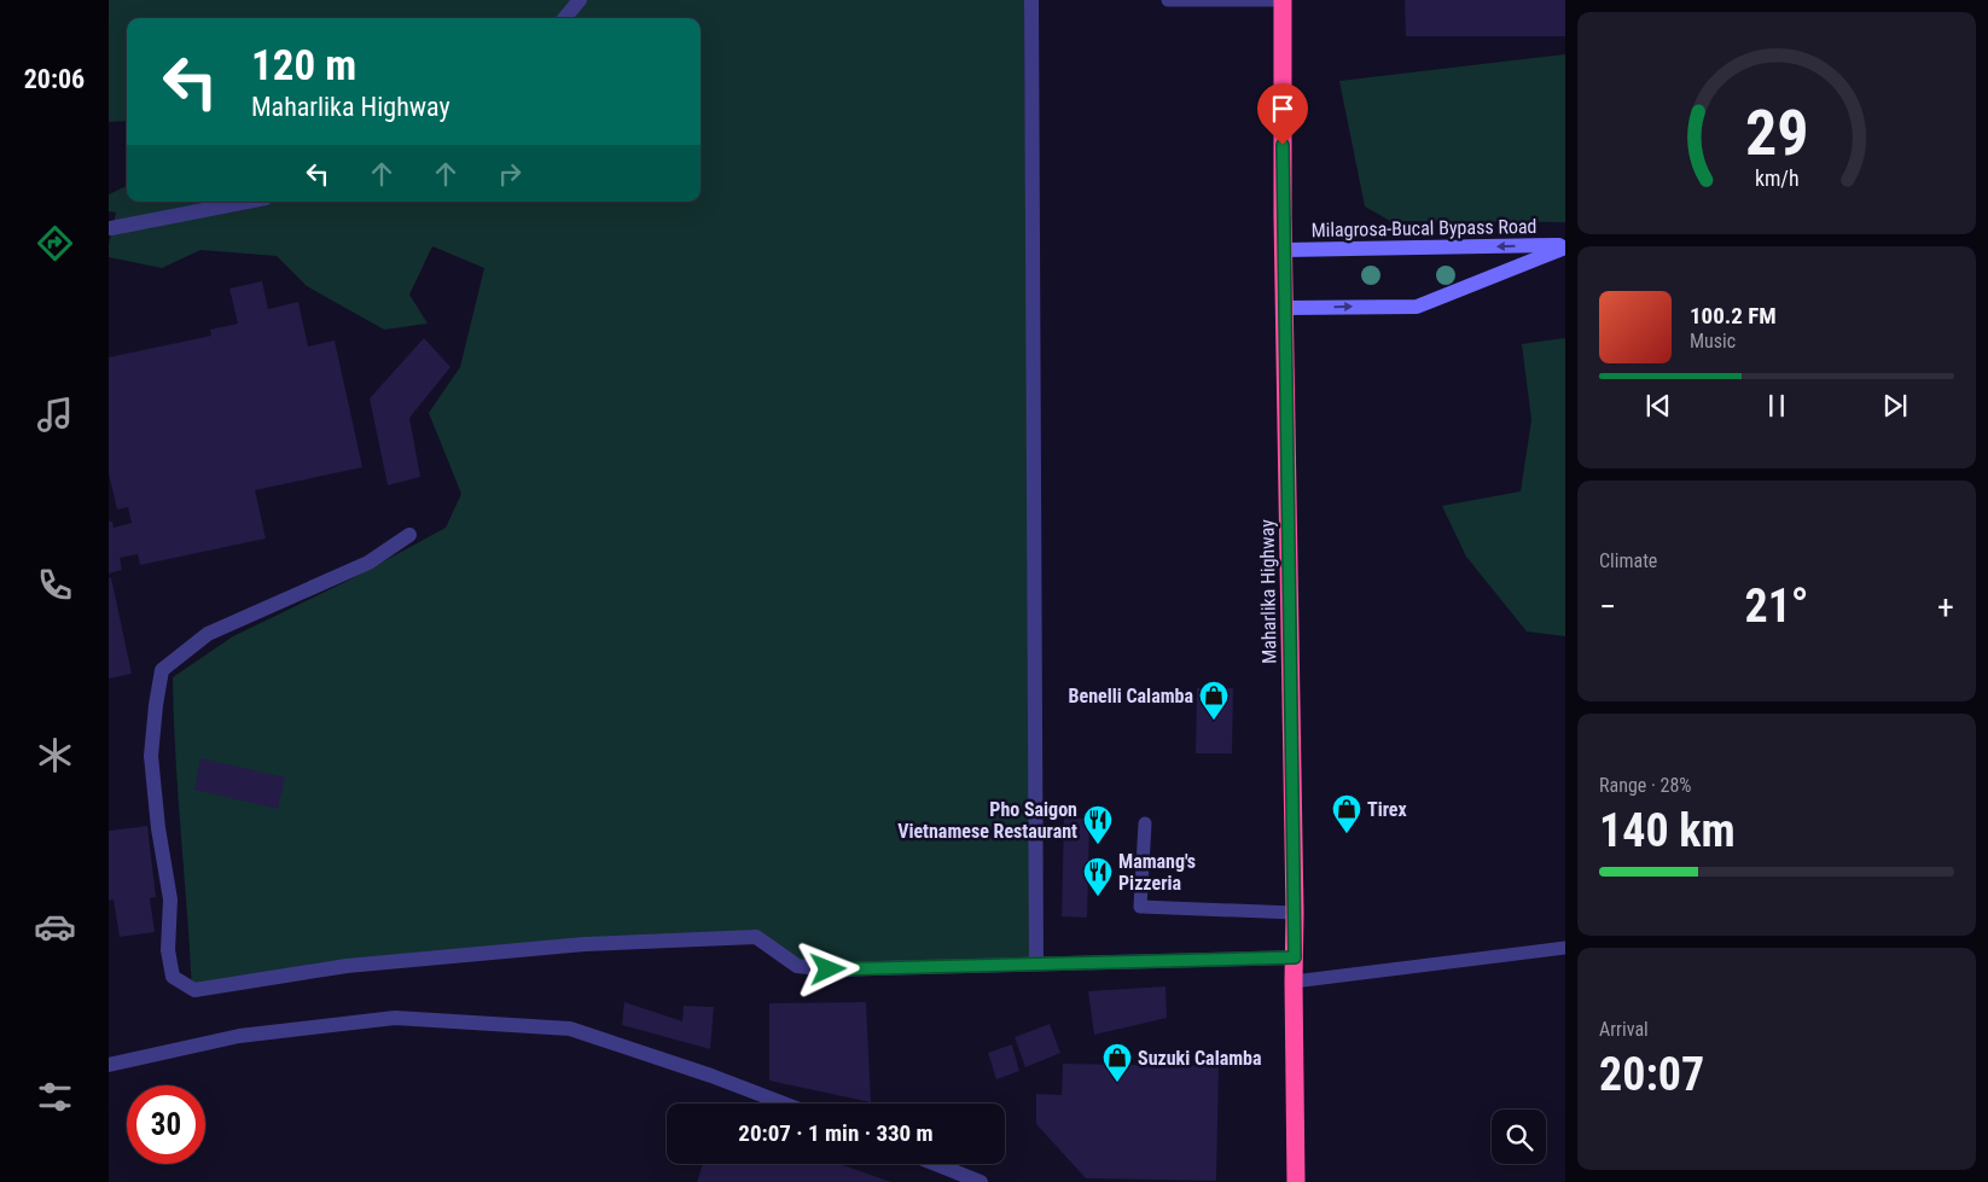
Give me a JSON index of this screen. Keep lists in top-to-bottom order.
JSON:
{
  "streets": {
    "highway": ["Maharlika Highway"],
    "main road": ["Milagrosa-Bucal Bypass Road"]
  },
  "crossings": [
    ["Milagrosa-Bucal Bypass Road", "Maharlika Highway"]
  ],
  "places": {
    "shop": ["Benelli Calamba", "Tirex", "Suzuki Calamba"],
    "restaurant": ["Pho Saigon Vietnamese Restaurant", "Mamang's Pizzeria"]
  },
  "page": {
    "tabs": "20:06",
    "turn": ["120 m", "Maharlika Highway"],
    "song": ["100.2 FM", "Music"],
    "tile": [
      "Climate",
      ["Range · 28%", "140 km"],
      ["Arrival", "20:07"]
    ],
    "heat": ["−", "21°", "+"],
    "limit": "30",
    "trip": "20:07 · 1 min · 330 m",
    "gauge": ["29", "km/h"]
  }
}
